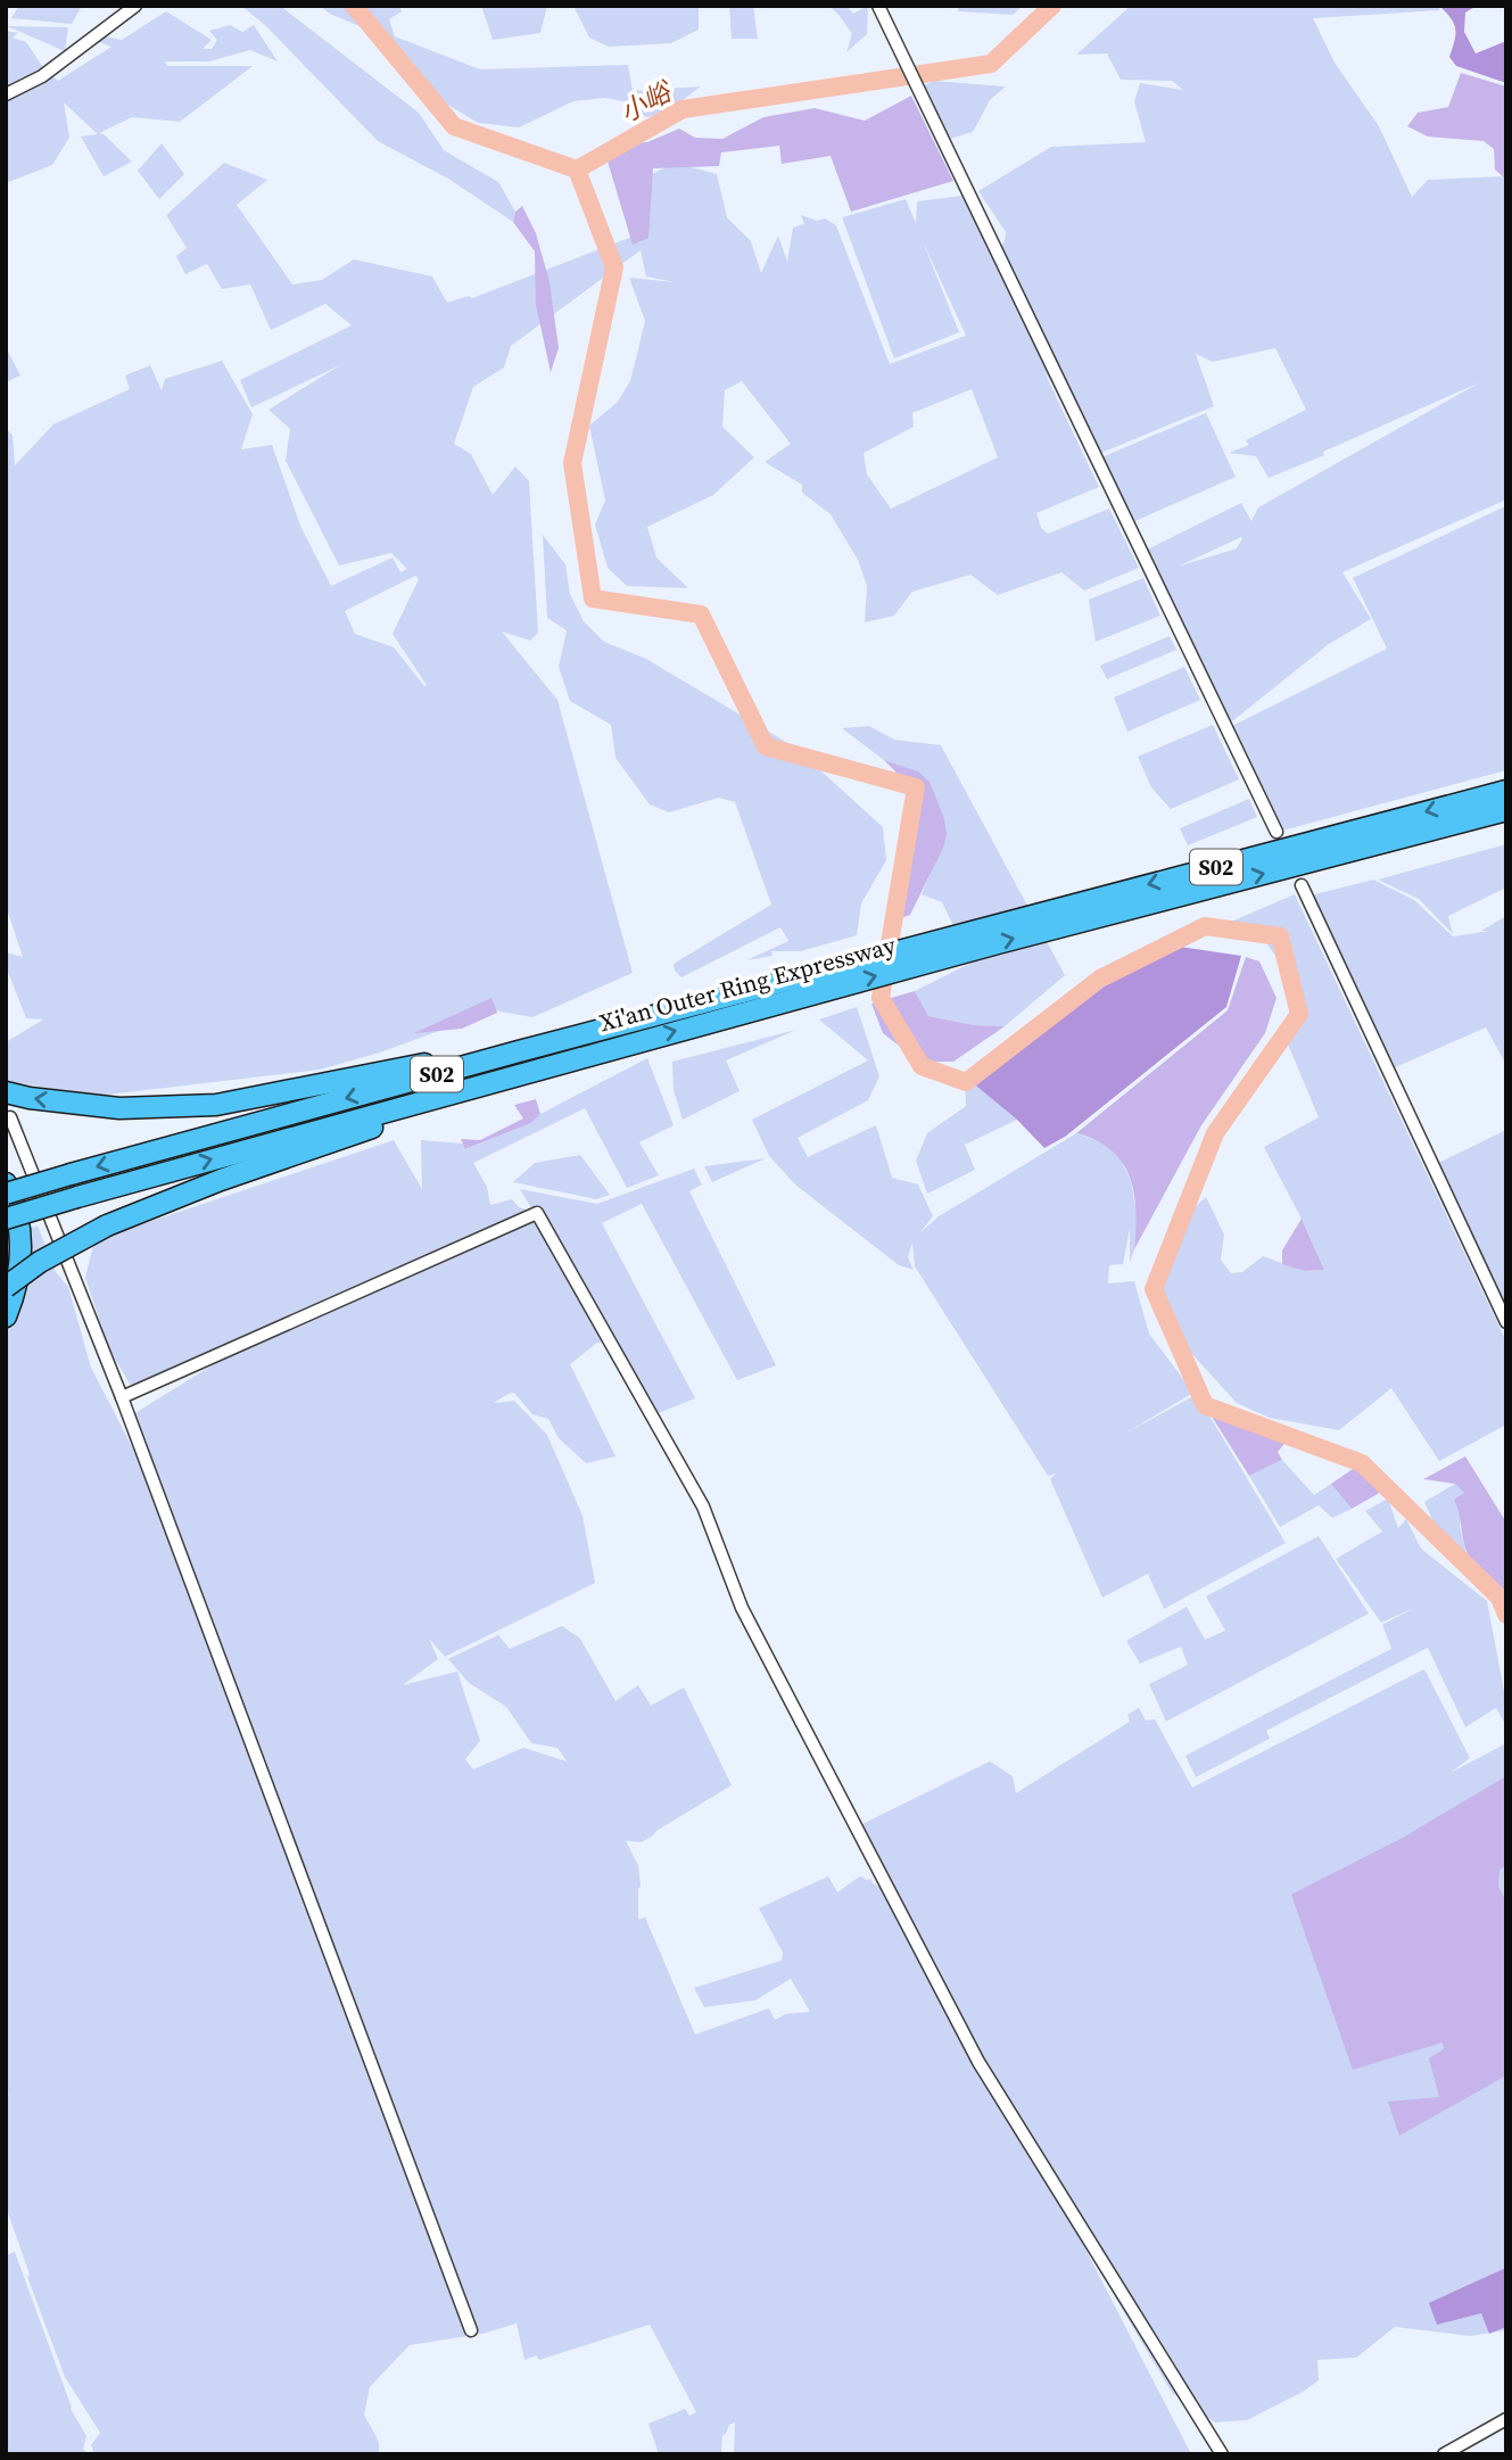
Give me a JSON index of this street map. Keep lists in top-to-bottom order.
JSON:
{
  "streets": {
    "highway": ["S02", "Xi'an Outer Ring Expressway"]
  },
  "water": ["小峪"]
}
